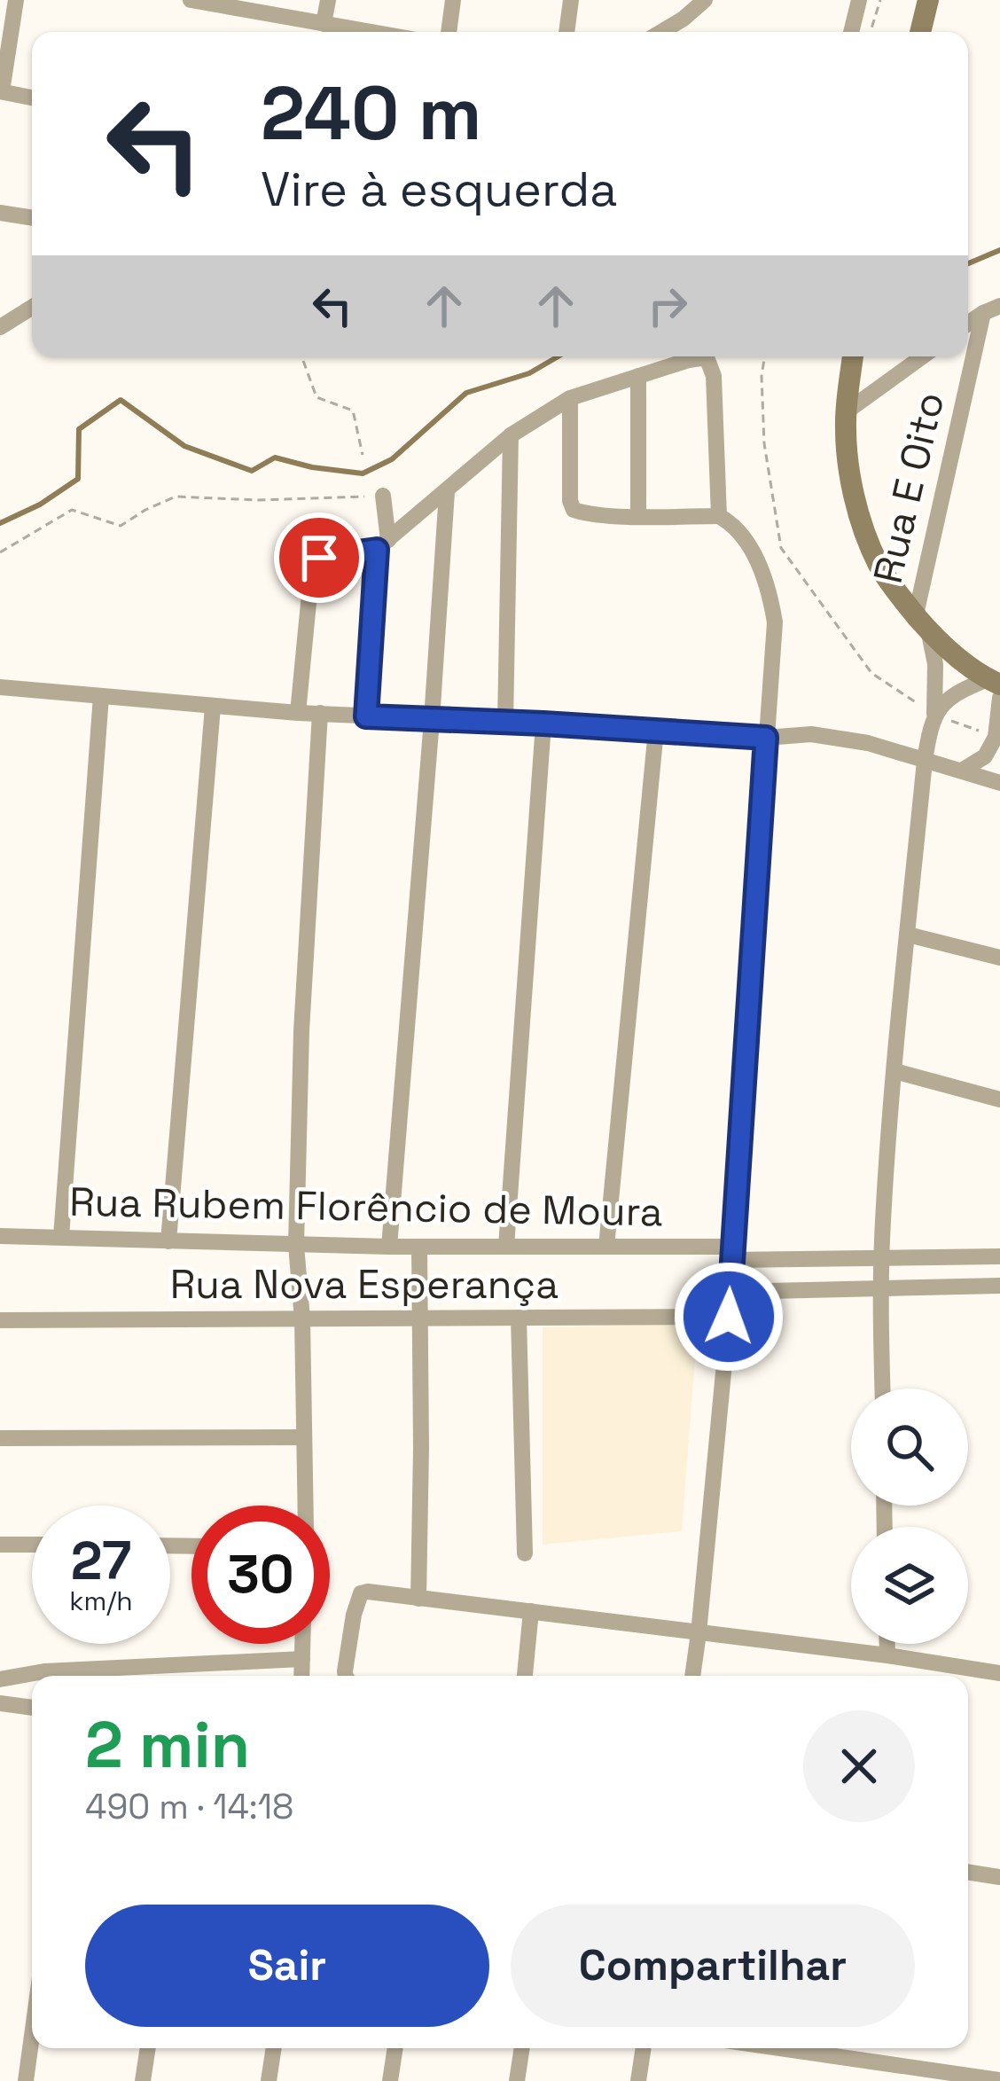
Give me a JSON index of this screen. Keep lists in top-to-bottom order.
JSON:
{
  "streets": {
    "street": ["Rua E Oito", "Rua Rubem Florêncio de Moura", "Rua Nova Esperança"]
  },
  "crossings": [
    ["Rua E Oito", "Rua Rubem Florêncio de Moura"]
  ],
  "page": {
    "turn": ["240 m", "Vire à esquerda"],
    "speed": "27 km/h",
    "limit": "30",
    "heading": ["2 min", "490 m · 14:18"],
    "buttons": ["Sair", "Compartilhar"]
  }
}
